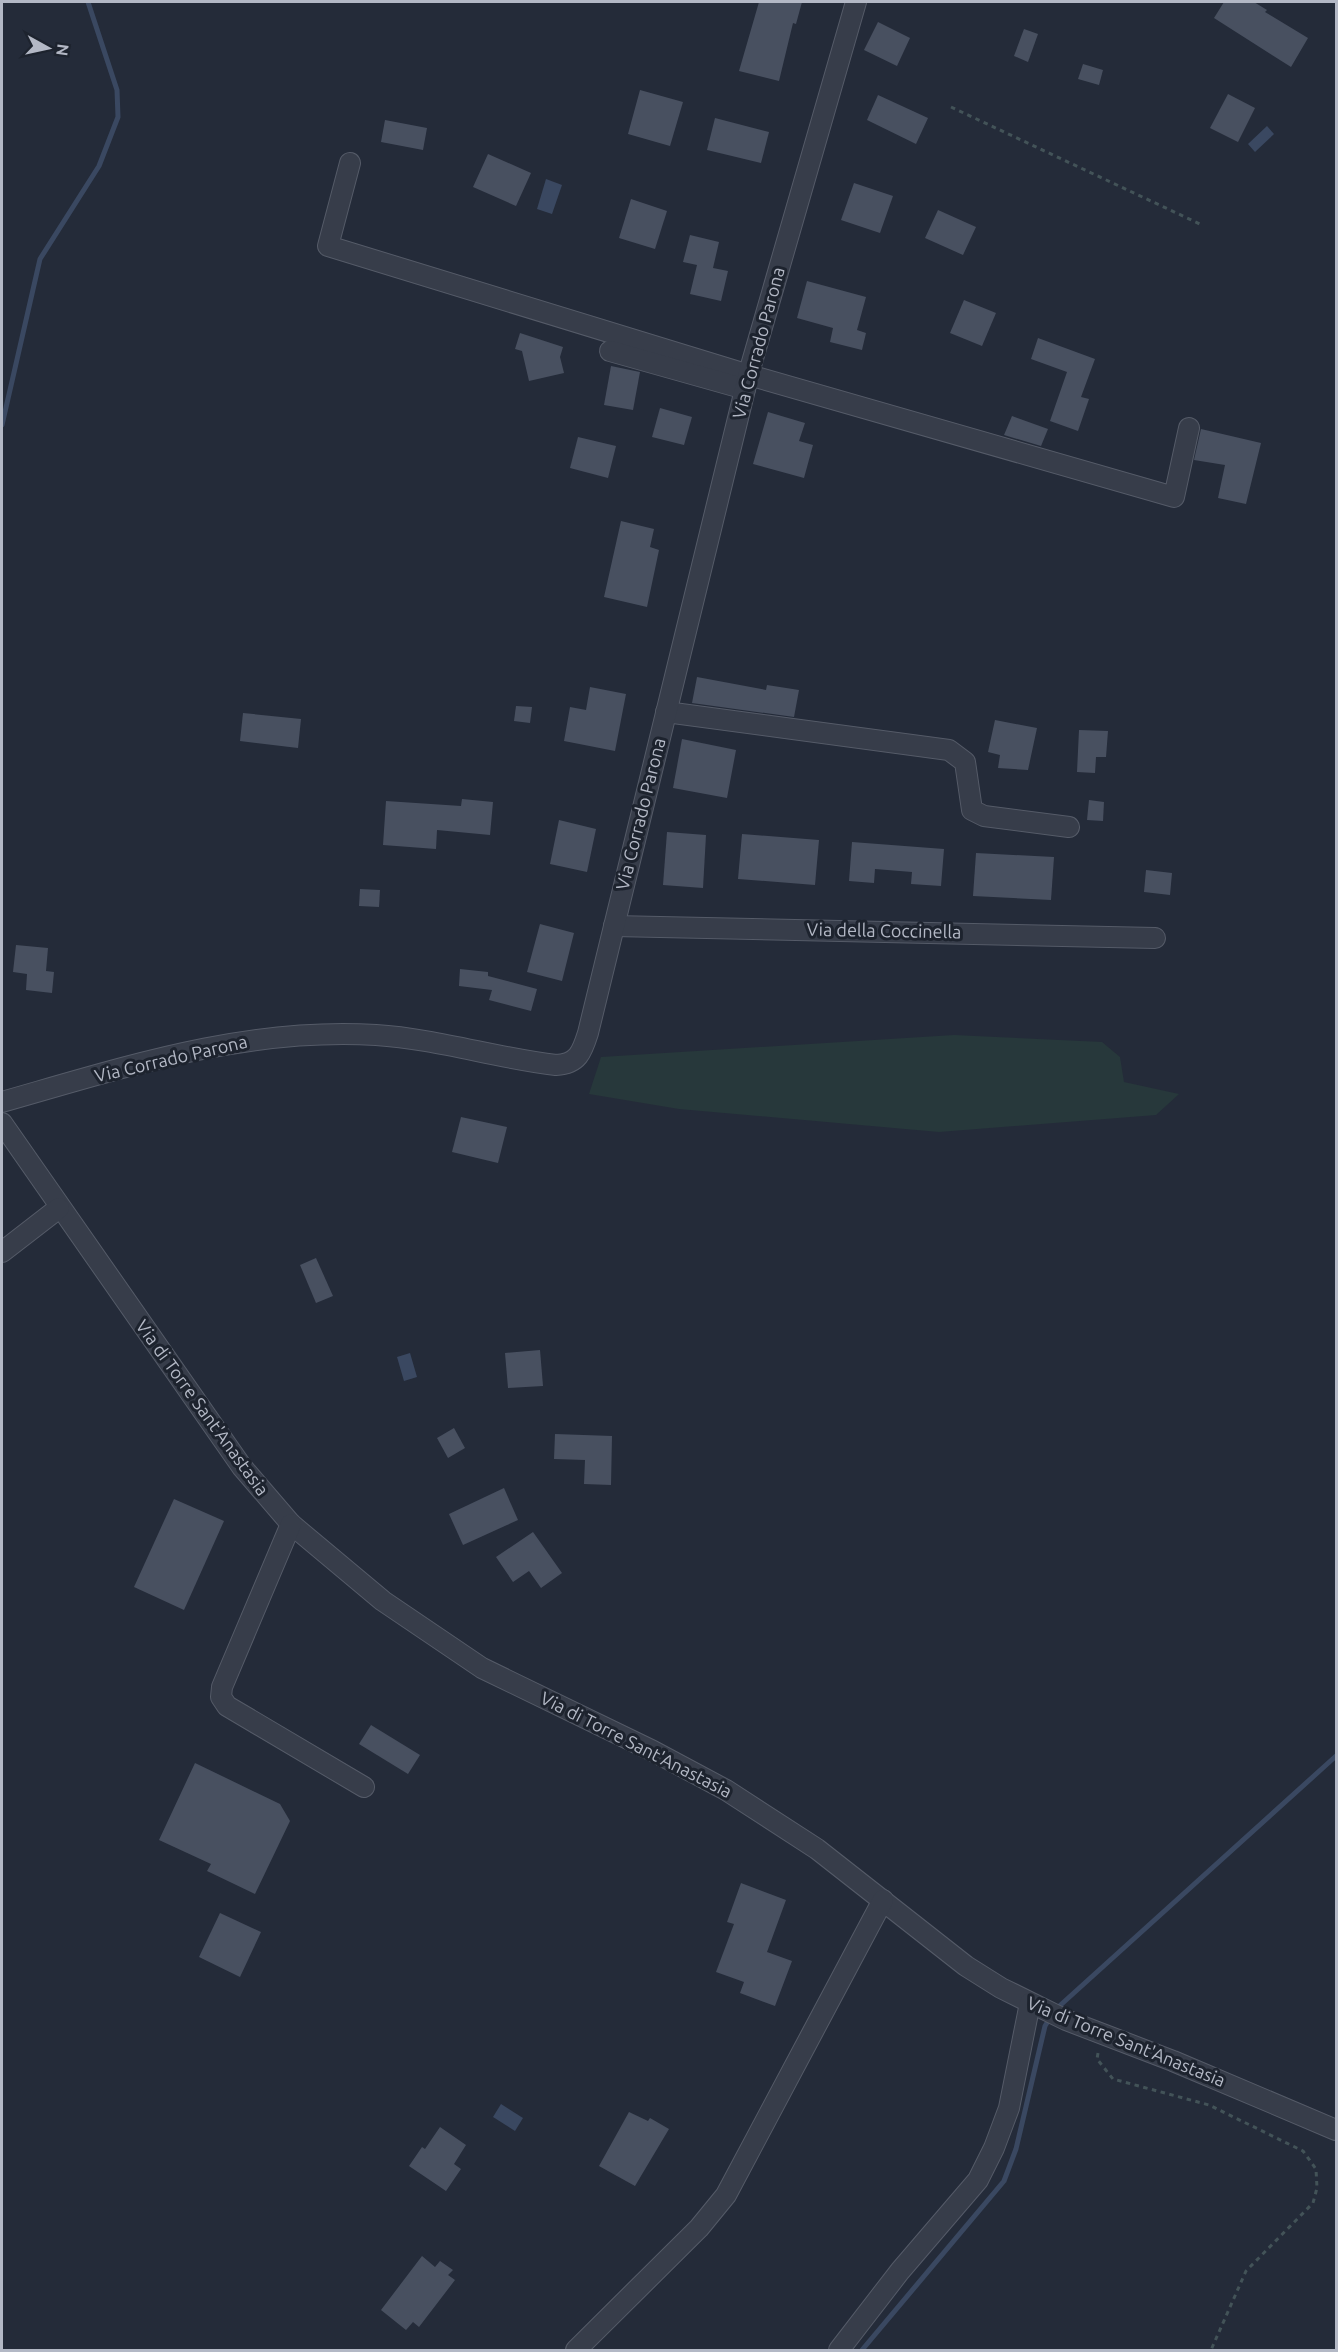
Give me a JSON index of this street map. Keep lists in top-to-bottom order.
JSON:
{
  "streets": {
    "street": ["Via Corrado Parona", "Via della Coccinella", "Via di Torre Sant'Anastasia"]
  },
  "crossings": [
    ["Via Corrado Parona", "Via della Coccinella"]
  ],
  "north": "right"
}
